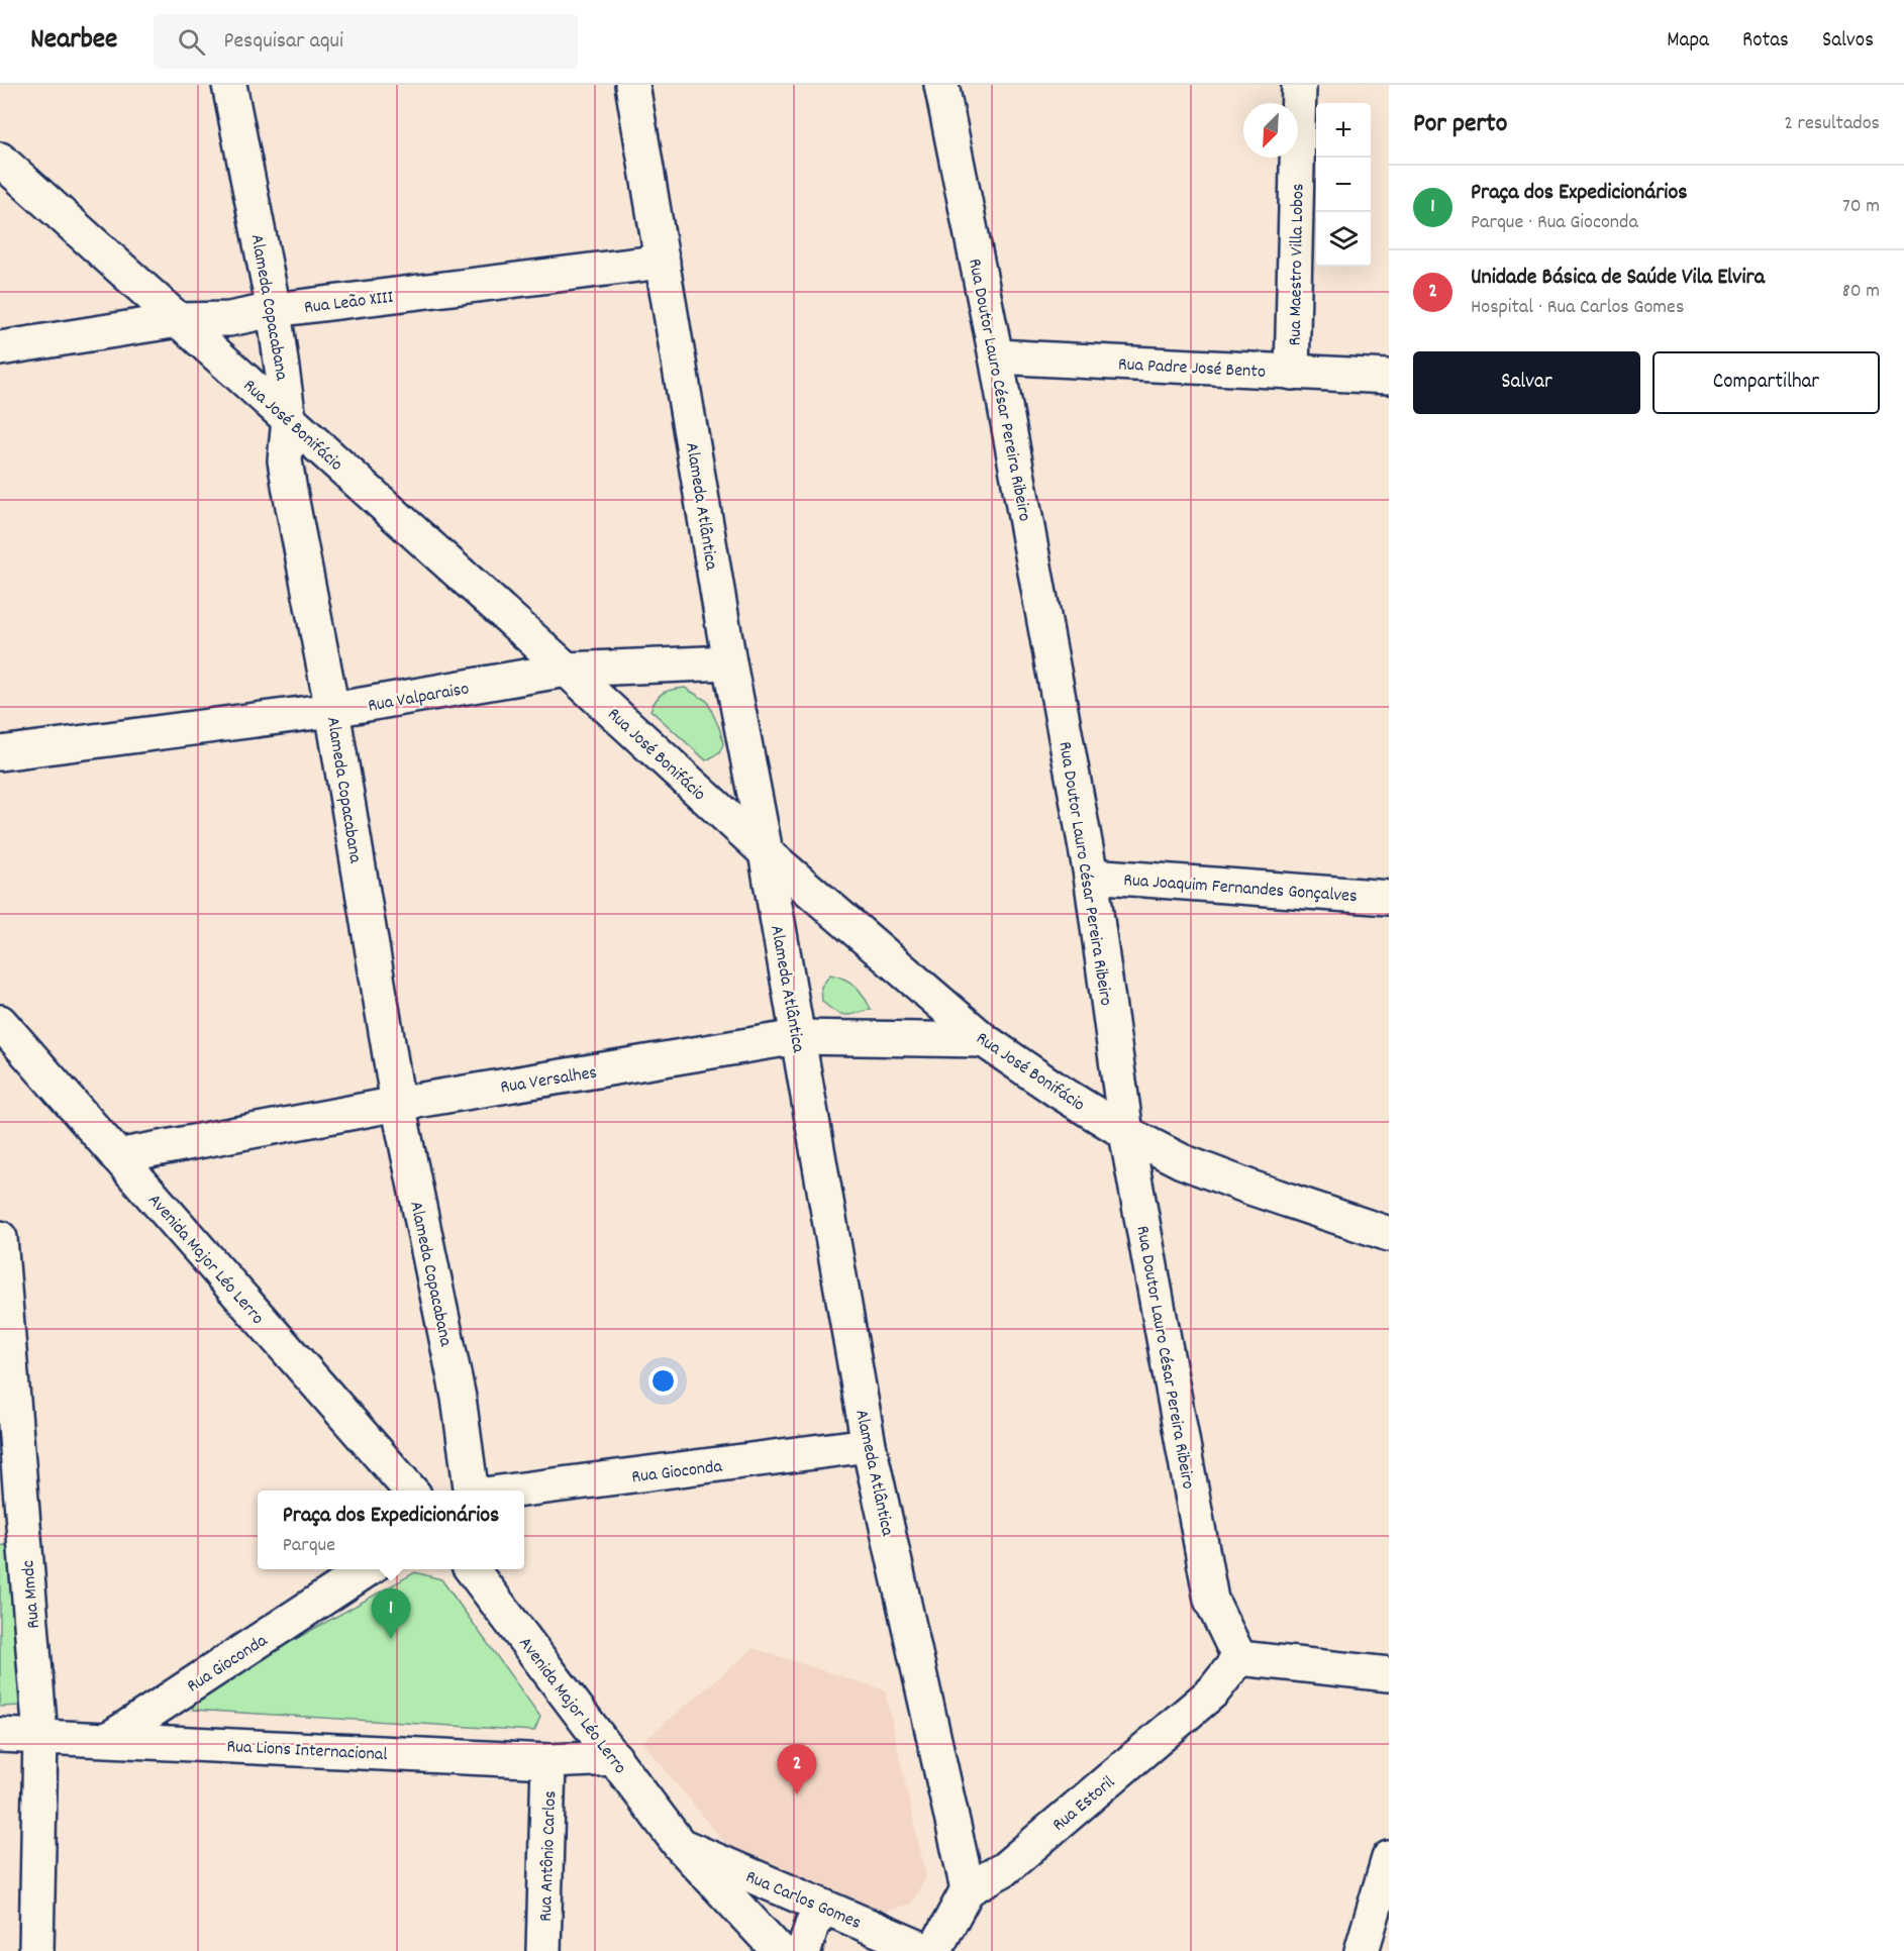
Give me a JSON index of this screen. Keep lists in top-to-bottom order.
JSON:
{
  "streets": {
    "street": [
      "Rua Maestro Villa Lobos",
      "Rua Leão XIII",
      "Alameda Copacabana",
      "Rua Padre José Bento",
      "Rua Doutor Lauro César Pereira Ribeiro",
      "Rua José Bonifácio",
      "Alameda Atlântica",
      "Rua Valparaiso",
      "Rua Joaquim Fernandes Gonçalves",
      "Rua Versalhes",
      "Avenida Major Léo Lerro",
      "Rua Gioconda",
      "Rua Mmdc",
      "Rua Lions Internacional",
      "Rua Estoril",
      "Rua Antônio Carlos",
      "Rua Carlos Gomes"
    ]
  },
  "crossings": [
    ["Rua Maestro Villa Lobos", "Rua Padre José Bento"],
    ["Rua Leão XIII", "Alameda Copacabana"],
    ["Rua Leão XIII", "Rua José Bonifácio"],
    ["Rua Leão XIII", "Alameda Atlântica"],
    ["Alameda Copacabana", "Rua José Bonifácio"],
    ["Alameda Copacabana", "Rua Valparaiso"],
    ["Alameda Copacabana", "Rua Versalhes"],
    ["Rua Padre José Bento", "Rua Doutor Lauro César Pereira Ribeiro"],
    ["Rua Doutor Lauro César Pereira Ribeiro", "Rua José Bonifácio"],
    ["Rua Doutor Lauro César Pereira Ribeiro", "Rua Joaquim Fernandes Gonçalves"],
    ["Rua Doutor Lauro César Pereira Ribeiro", "Rua Estoril"],
    ["Rua José Bonifácio", "Alameda Atlântica"],
    ["Rua José Bonifácio", "Rua Valparaiso"],
    ["Rua José Bonifácio", "Rua Versalhes"],
    ["Alameda Atlântica", "Rua Valparaiso"],
    ["Alameda Atlântica", "Rua Versalhes"],
    ["Alameda Atlântica", "Rua Gioconda"],
    ["Alameda Atlântica", "Rua Estoril"],
    ["Rua Versalhes", "Avenida Major Léo Lerro"],
    ["Avenida Major Léo Lerro", "Rua Lions Internacional"],
    ["Avenida Major Léo Lerro", "Rua Carlos Gomes"],
    ["Rua Gioconda", "Rua Lions Internacional"],
    ["Rua Mmdc", "Rua Lions Internacional"],
    ["Rua Lions Internacional", "Rua Antônio Carlos"]
  ],
  "north": "bottom left",
  "page": {
    "header": "Nearbee",
    "search": "Pesquisar aqui",
    "nav": ["Mapa", "Rotas", "Salvos"],
    "heading": ["Por perto", "2 resultados"],
    "map_buttons": ["+", "−"],
    "list": [
      {
        "mark": "1",
        "name": "Praça dos Expedicionários",
        "note": "Parque · Rua Gioconda",
        "value": "70 m"
      },
      {
        "mark": "2",
        "name": "Unidade Básica de Saúde Vila Elvira",
        "note": "Hospital · Rua Carlos Gomes",
        "value": "80 m"
      }
    ],
    "buttons": ["Salvar", "Compartilhar"],
    "popup": ["Praça dos Expedicionários", "Parque"],
    "pins": ["1", "2"]
  }
}
